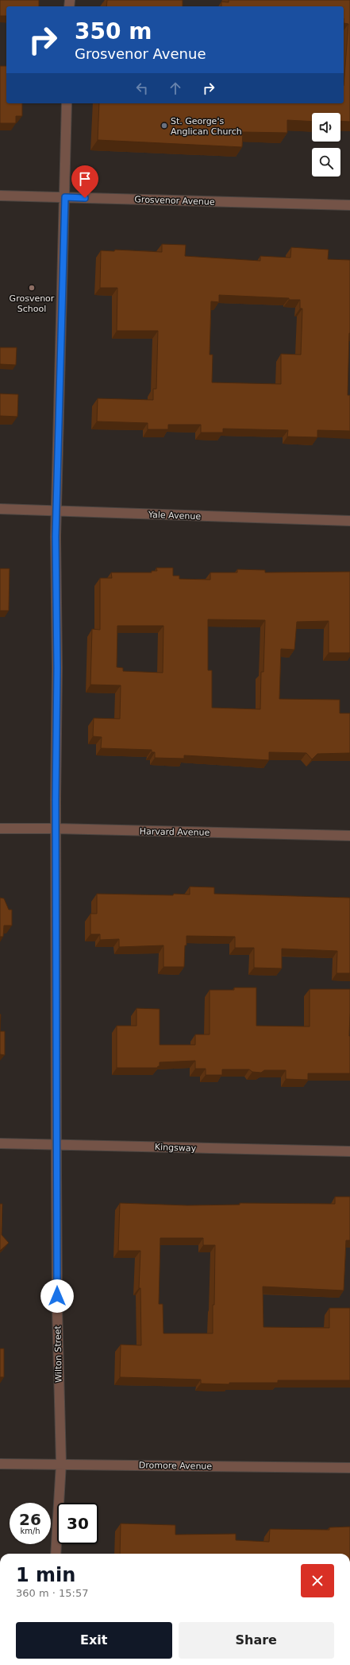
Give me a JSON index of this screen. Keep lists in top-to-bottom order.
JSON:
{
  "streets": {
    "street": [
      "Grosvenor Avenue",
      "Yale Avenue",
      "Harvard Avenue",
      "Kingsway",
      "Wilton Street",
      "Dromore Avenue"
    ]
  },
  "crossings": [
    ["Grosvenor Avenue", "Wilton Street"],
    ["Yale Avenue", "Wilton Street"],
    ["Harvard Avenue", "Wilton Street"],
    ["Kingsway", "Wilton Street"],
    ["Wilton Street", "Dromore Avenue"]
  ],
  "places": ["St. George's Anglican Church", "Grosvenor School"],
  "page": {
    "turn": ["350 m", "Grosvenor Avenue"],
    "speed": "26 km/h",
    "limit": "30",
    "heading": ["1 min", "360 m · 15:57"],
    "buttons": ["Exit", "Share"]
  }
}
